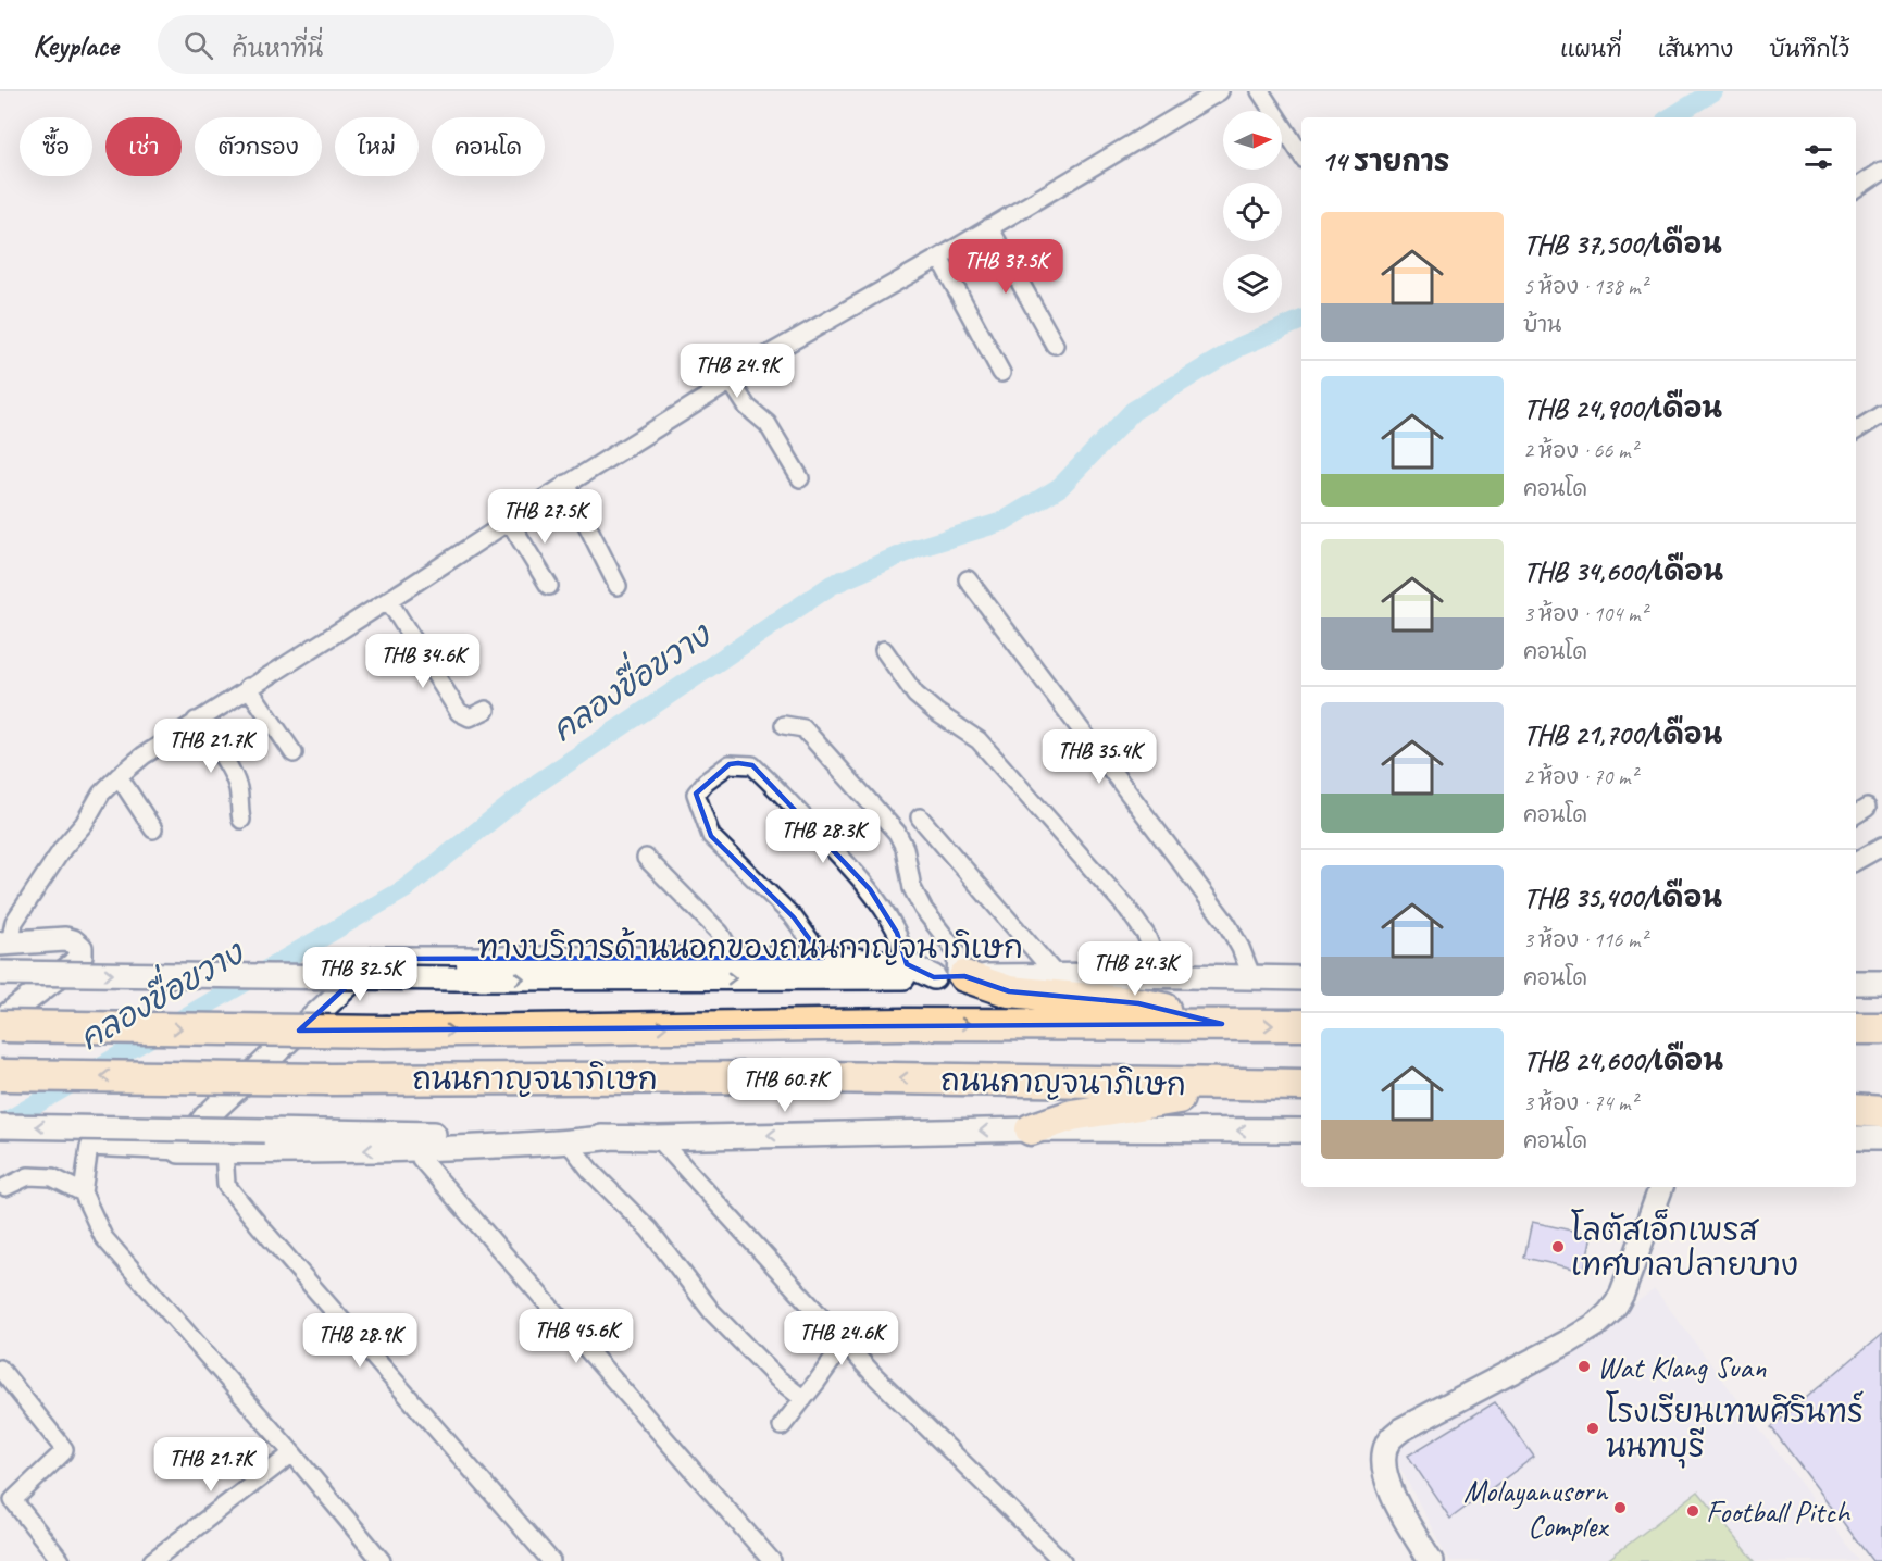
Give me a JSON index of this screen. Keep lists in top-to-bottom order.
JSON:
{
  "streets": {
    "highway": ["ถนนกาญจนาภิเษก"],
    "main road": ["ทางบริการด้านนอกของถนนกาญจนาภิเษก"]
  },
  "water": ["คลองขื่อขวาง"],
  "places": [
    "โลตัสเอ็กเพรส เทศบาลปลายบาง",
    "Wat Klang Suan",
    "โรงเรียนเทพศิรินทร์ นนทบุรี",
    "Molayanusorn Complex",
    "Football Pitch"
  ],
  "north": "right",
  "page": {
    "header": "Keyplace",
    "search": "ค้นหาที่นี่",
    "nav": ["แผนที่", "เส้นทาง", "บันทึกไว้"],
    "chip": [
      "ซื้อ",
      "เช่า",
      "ตัวกรอง",
      "ใหม่",
      "คอนโด"
    ],
    "heading": "14 รายการ",
    "list": [
      {
        "name": "THB 37,500/เดือน",
        "note": "5 ห้อง · 138 m² · บ้าน"
      },
      {
        "name": "THB 24,900/เดือน",
        "note": "2 ห้อง · 66 m² · คอนโด"
      },
      {
        "name": "THB 34,600/เดือน",
        "note": "3 ห้อง · 104 m² · คอนโด"
      },
      {
        "name": "THB 21,700/เดือน",
        "note": "2 ห้อง · 70 m² · คอนโด"
      },
      {
        "name": "THB 35,400/เดือน",
        "note": "3 ห้อง · 116 m² · คอนโด"
      },
      {
        "name": "THB 24,600/เดือน",
        "note": "3 ห้อง · 74 m² · คอนโด"
      }
    ],
    "price": [
      "THB 37.5K",
      "THB 24.9K",
      "THB 27.5K",
      "THB 34.6K",
      "THB 21.7K",
      "THB 35.4K",
      "THB 28.3K",
      "THB 24.3K",
      "THB 32.5K",
      "THB 60.7K",
      "THB 45.6K",
      "THB 24.6K",
      "THB 28.9K",
      "THB 21.7K"
    ]
  }
}
